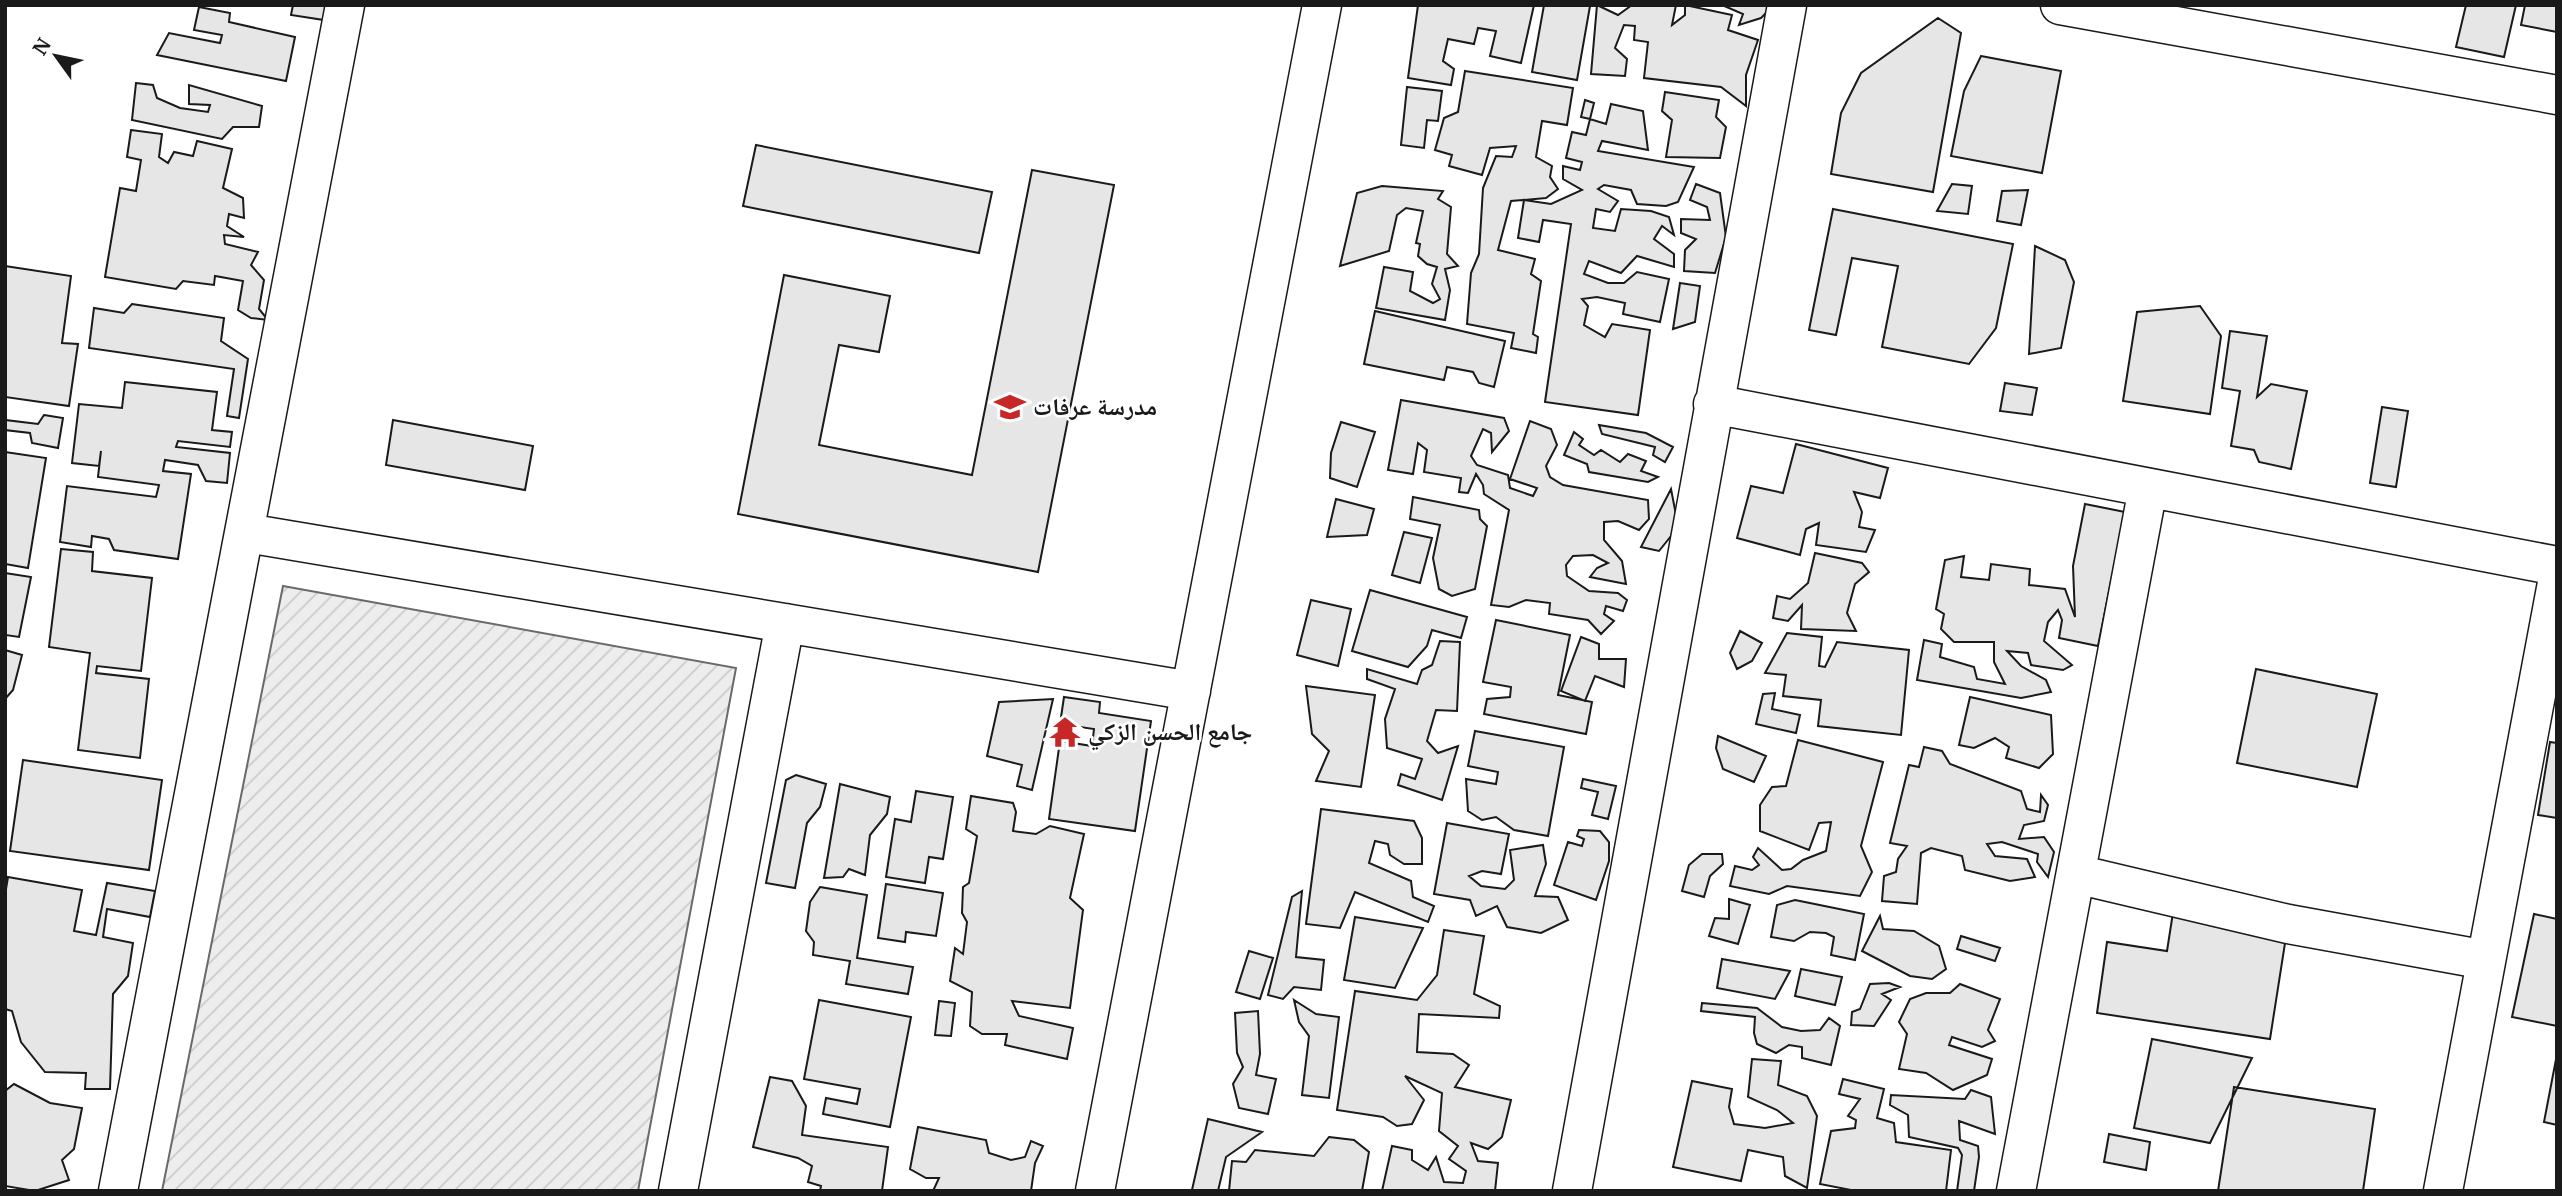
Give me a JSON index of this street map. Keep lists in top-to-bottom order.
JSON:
{
  "places": {
    "school or university": ["مدرسة عرفات"],
    "temple": ["جامع الحسن الزكي"]
  },
  "north": "top left"
}
